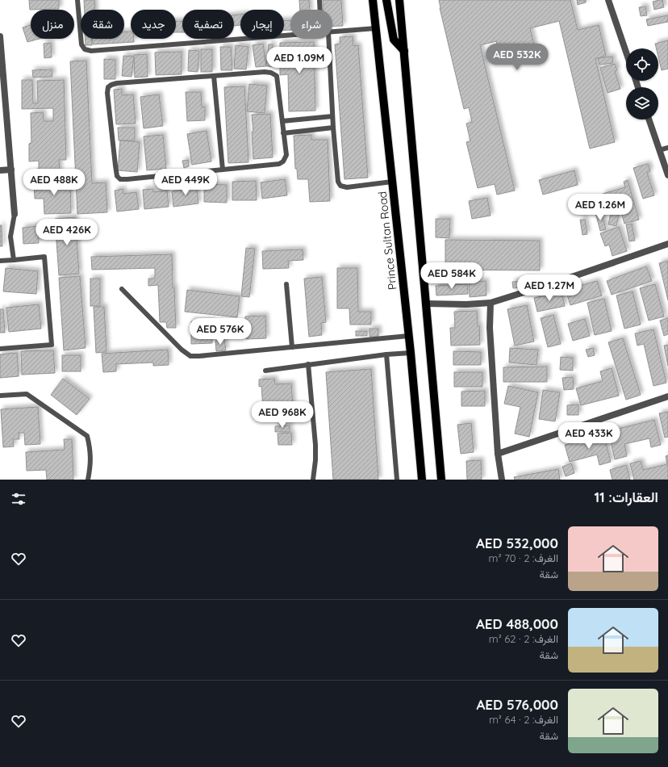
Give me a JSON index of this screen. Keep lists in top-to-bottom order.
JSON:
{
  "streets": {
    "main road": ["Prince Sultan Road"]
  },
  "page": {
    "chip": [
      "شراء",
      "إيجار",
      "تصفية",
      "جديد",
      "شقة",
      "منزل"
    ],
    "price": [
      "AED 532K",
      "AED 1.09M",
      "AED 488K",
      "AED 449K",
      "AED 1.26M",
      "AED 426K",
      "AED 584K",
      "AED 1.27M",
      "AED 576K",
      "AED 968K",
      "AED 433K"
    ],
    "heading": "العقارات: 11",
    "list": [
      {
        "name": "AED 532,000",
        "note": "الغرف: 2 · 70 m² · شقة"
      },
      {
        "name": "AED 488,000",
        "note": "الغرف: 2 · 62 m² · شقة"
      },
      {
        "name": "AED 576,000",
        "note": "الغرف: 2 · 64 m² · شقة"
      }
    ]
  }
}
